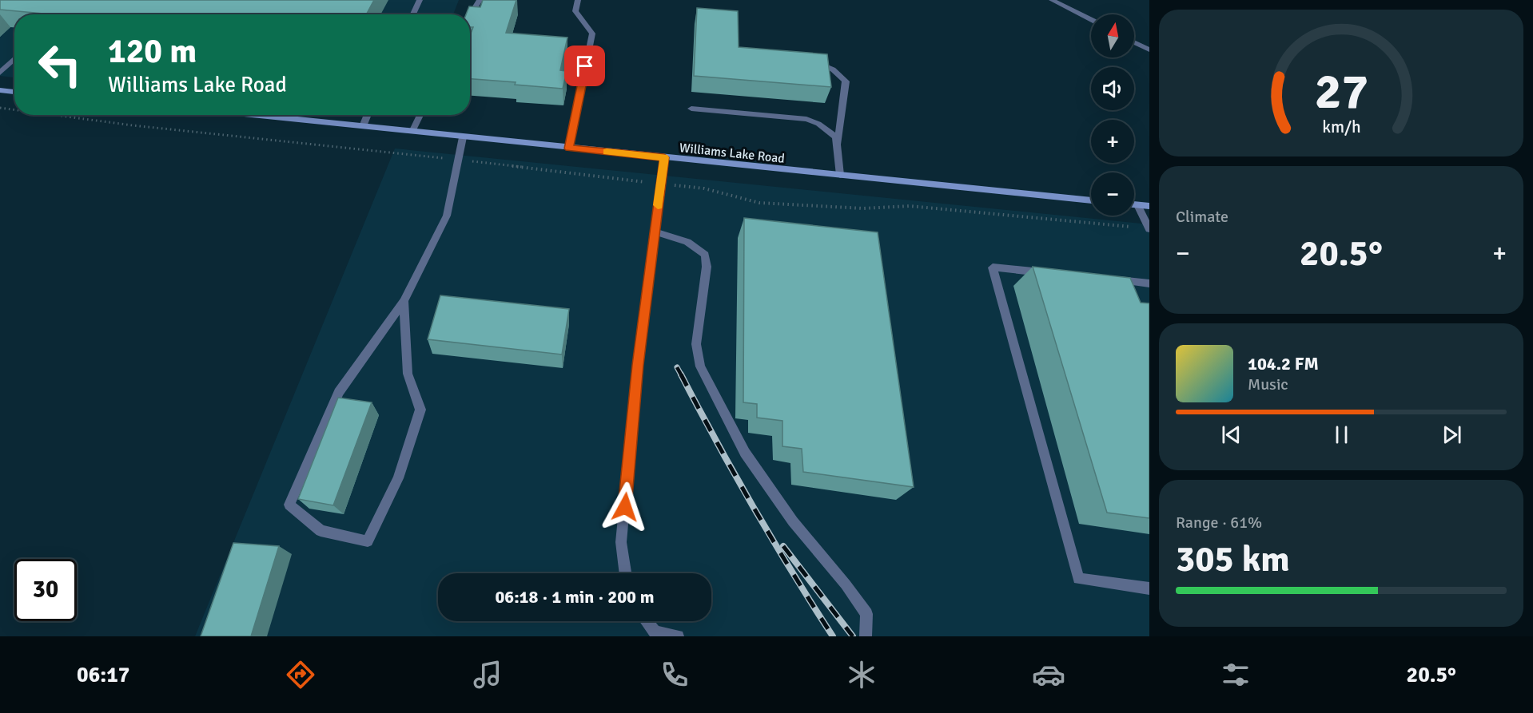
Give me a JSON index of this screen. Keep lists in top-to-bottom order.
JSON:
{
  "streets": {
    "main road": ["Williams Lake Road"]
  },
  "north": "top",
  "page": {
    "map_buttons": ["+", "−"],
    "turn": ["120 m", "Williams Lake Road"],
    "tile": [
      "Climate",
      ["Range · 61%", "305 km"]
    ],
    "heat": ["−", "20.5°", "+"],
    "song": ["104.2 FM", "Music"],
    "limit": "30",
    "trip": "06:18 · 1 min · 200 m",
    "tabs": ["06:17", "20.5°"],
    "gauge": ["27", "km/h"]
  }
}
